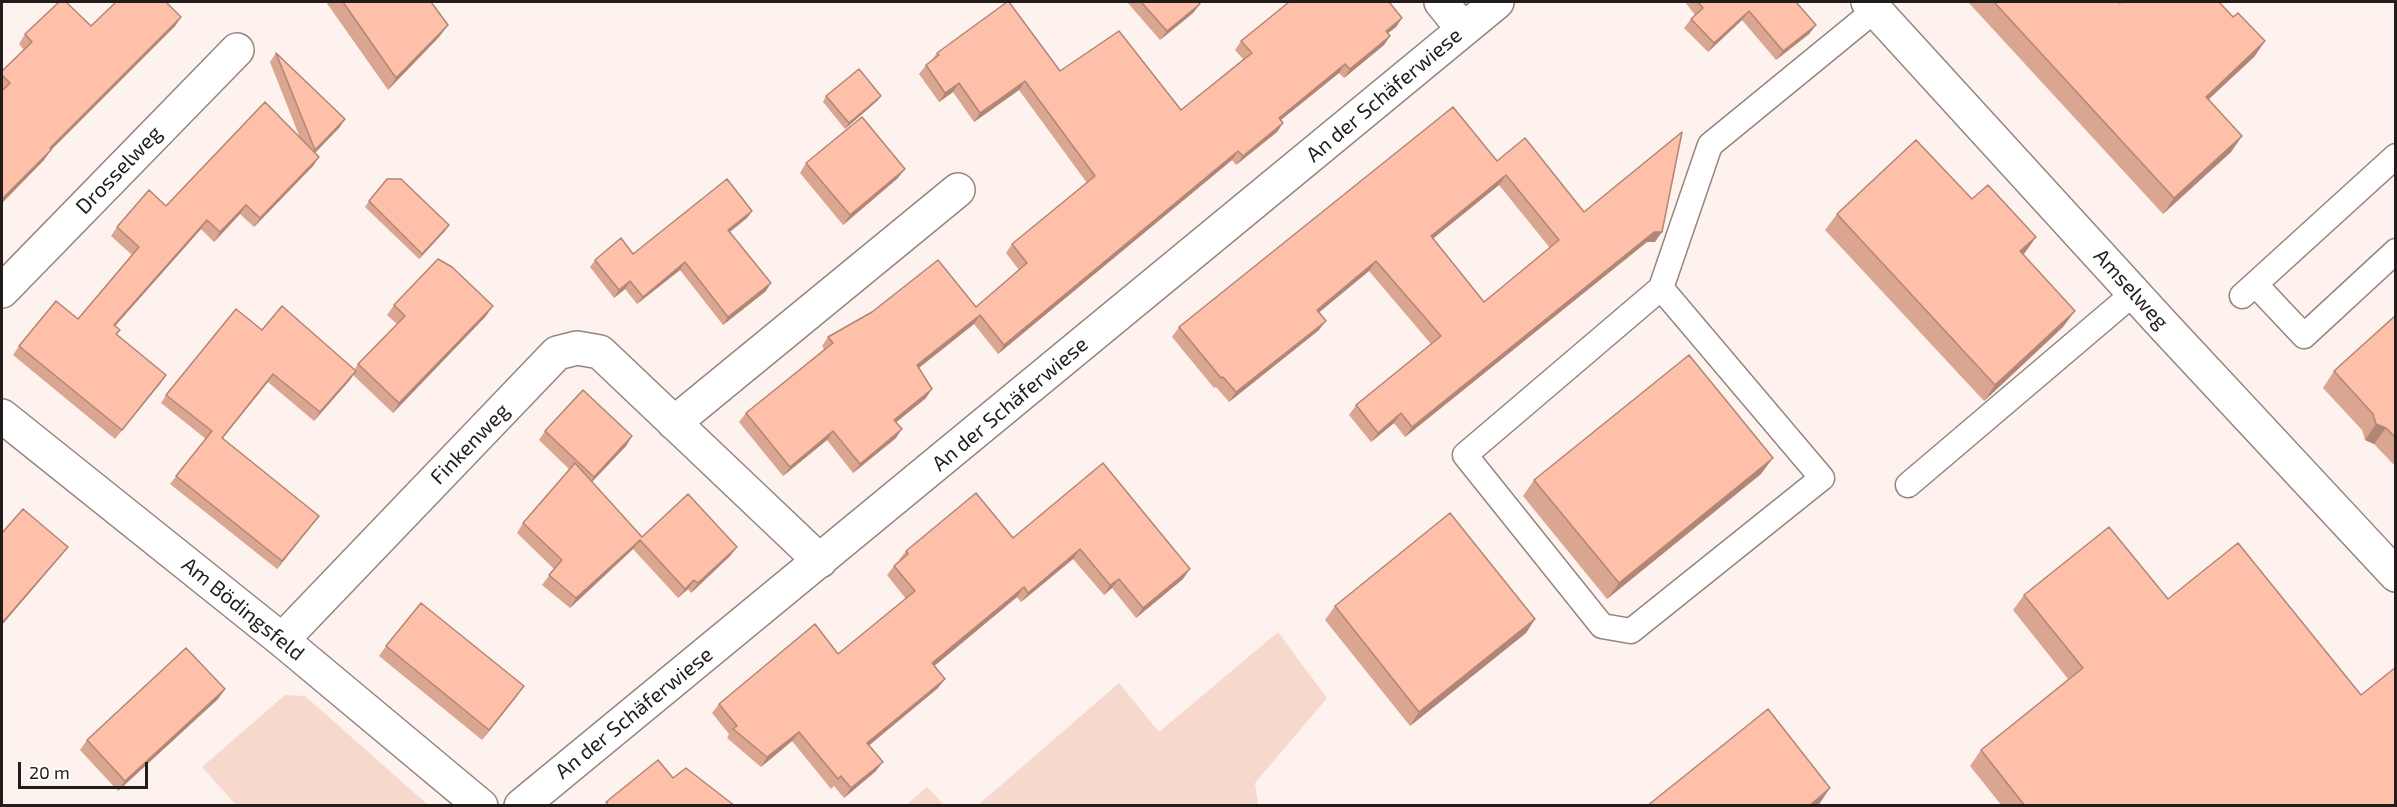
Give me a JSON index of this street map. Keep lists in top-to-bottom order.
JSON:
{
  "streets": {
    "street": [
      "An der Schäferwiese",
      "Drosselweg",
      "Amselweg",
      "Finkenweg",
      "Am Bödingsfeld"
    ]
  },
  "crossings": [
    ["An der Schäferwiese", "Finkenweg"],
    ["Finkenweg", "Am Bödingsfeld"]
  ],
  "scale_bar": "20 m"
}
